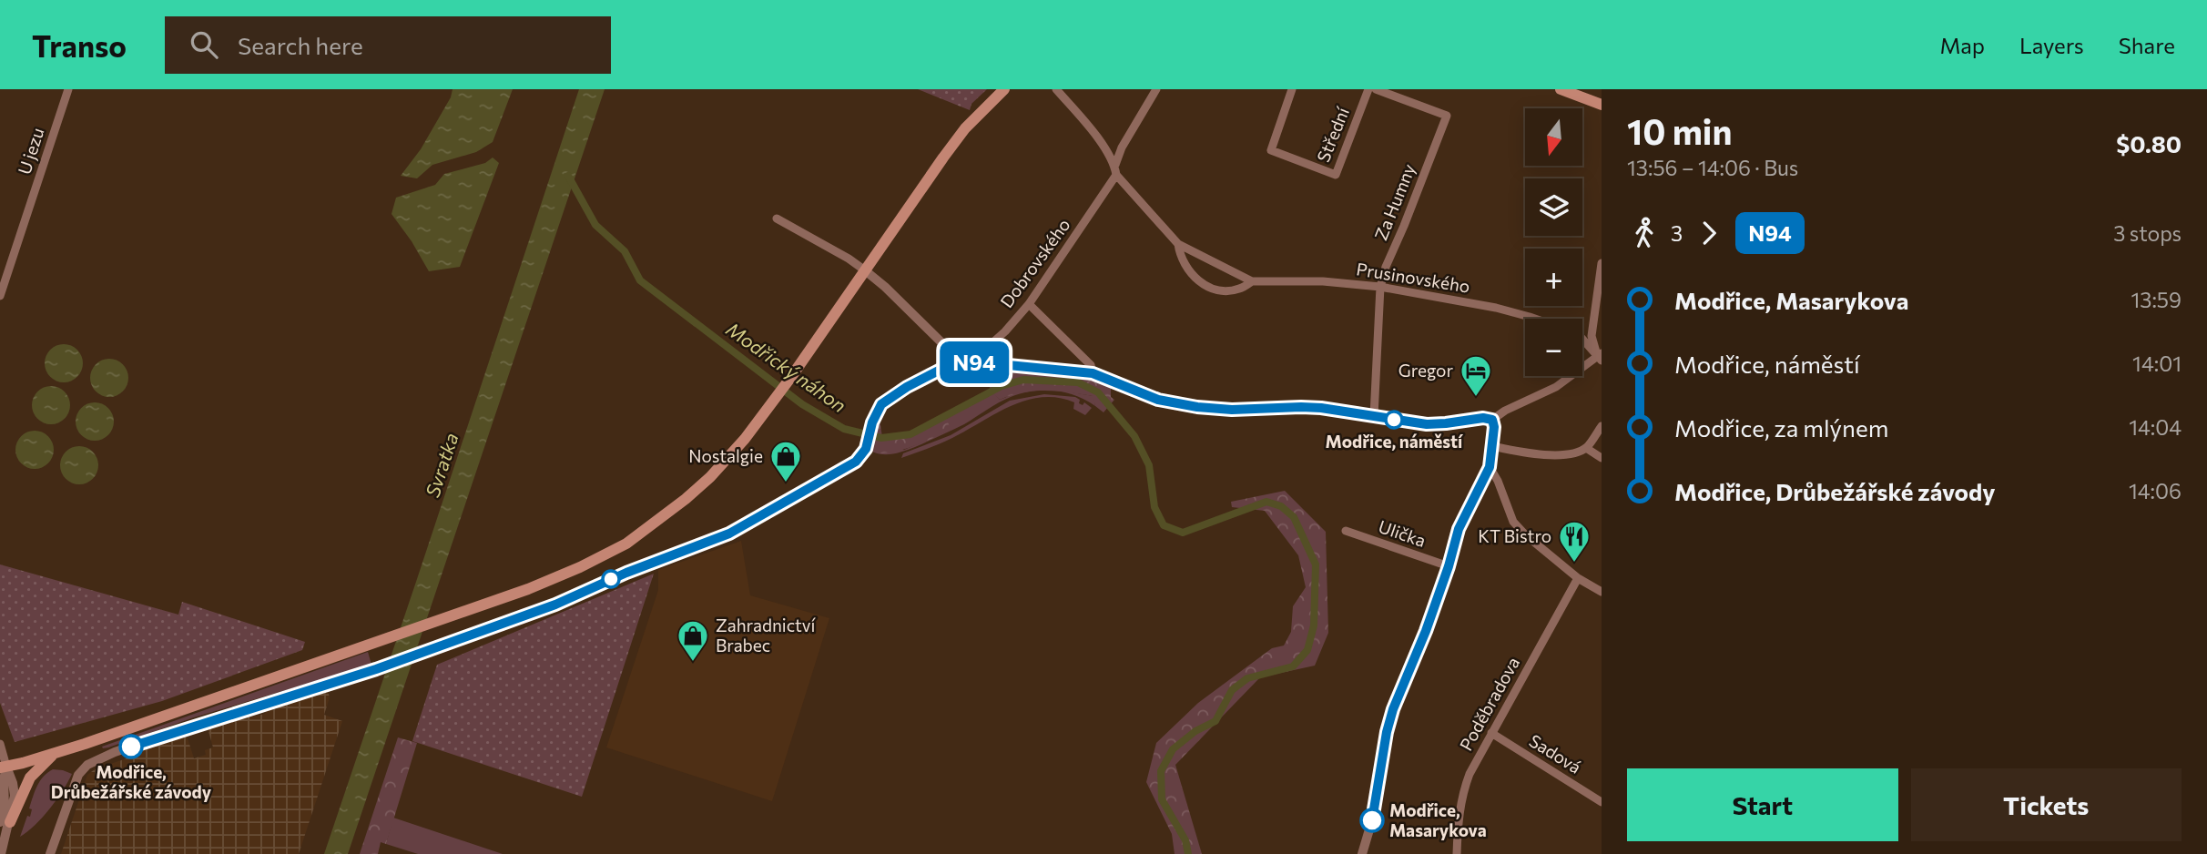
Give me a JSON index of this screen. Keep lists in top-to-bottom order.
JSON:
{
  "streets": {
    "street": [
      "Střední",
      "U jezu",
      "Za Humny",
      "Dobrovského",
      "Prusinovského",
      "Ulička",
      "Poděbradova",
      "Sadová"
    ]
  },
  "crossings": [
    ["Za Humny", "Prusinovského"],
    ["Dobrovského", "Prusinovského"],
    ["Poděbradova", "Sadová"]
  ],
  "water": ["Modřický náhon", "Svratka"],
  "places": {
    "hotel": ["Gregor"],
    "other": ["Modřice, náměstí", "Modřice, Drůbežářské závody", "Modřice, Masarykova"],
    "shop": ["Nostalgie", "Zahradnictví Brabec"],
    "restaurant": ["KT Bistro"]
  },
  "lines": ["bus line N94"],
  "north": "bottom",
  "page": {
    "header": "Transo",
    "search": "Search here",
    "nav": ["Map", "Layers", "Share"],
    "on_map": "N94",
    "heading": ["10 min", "13:56 – 14:06 · Bus", "$0.80"],
    "map_buttons": ["+", "−"],
    "legs": ["3", "N94", "3 stops"],
    "list": [
      {
        "name": "Modřice, Masarykova",
        "value": "13:59"
      },
      {
        "name": "Modřice, náměstí",
        "value": "14:01"
      },
      {
        "name": "Modřice, za mlýnem",
        "value": "14:04"
      },
      {
        "name": "Modřice, Drůbežářské závody",
        "value": "14:06"
      }
    ],
    "buttons": ["Start", "Tickets"]
  }
}
